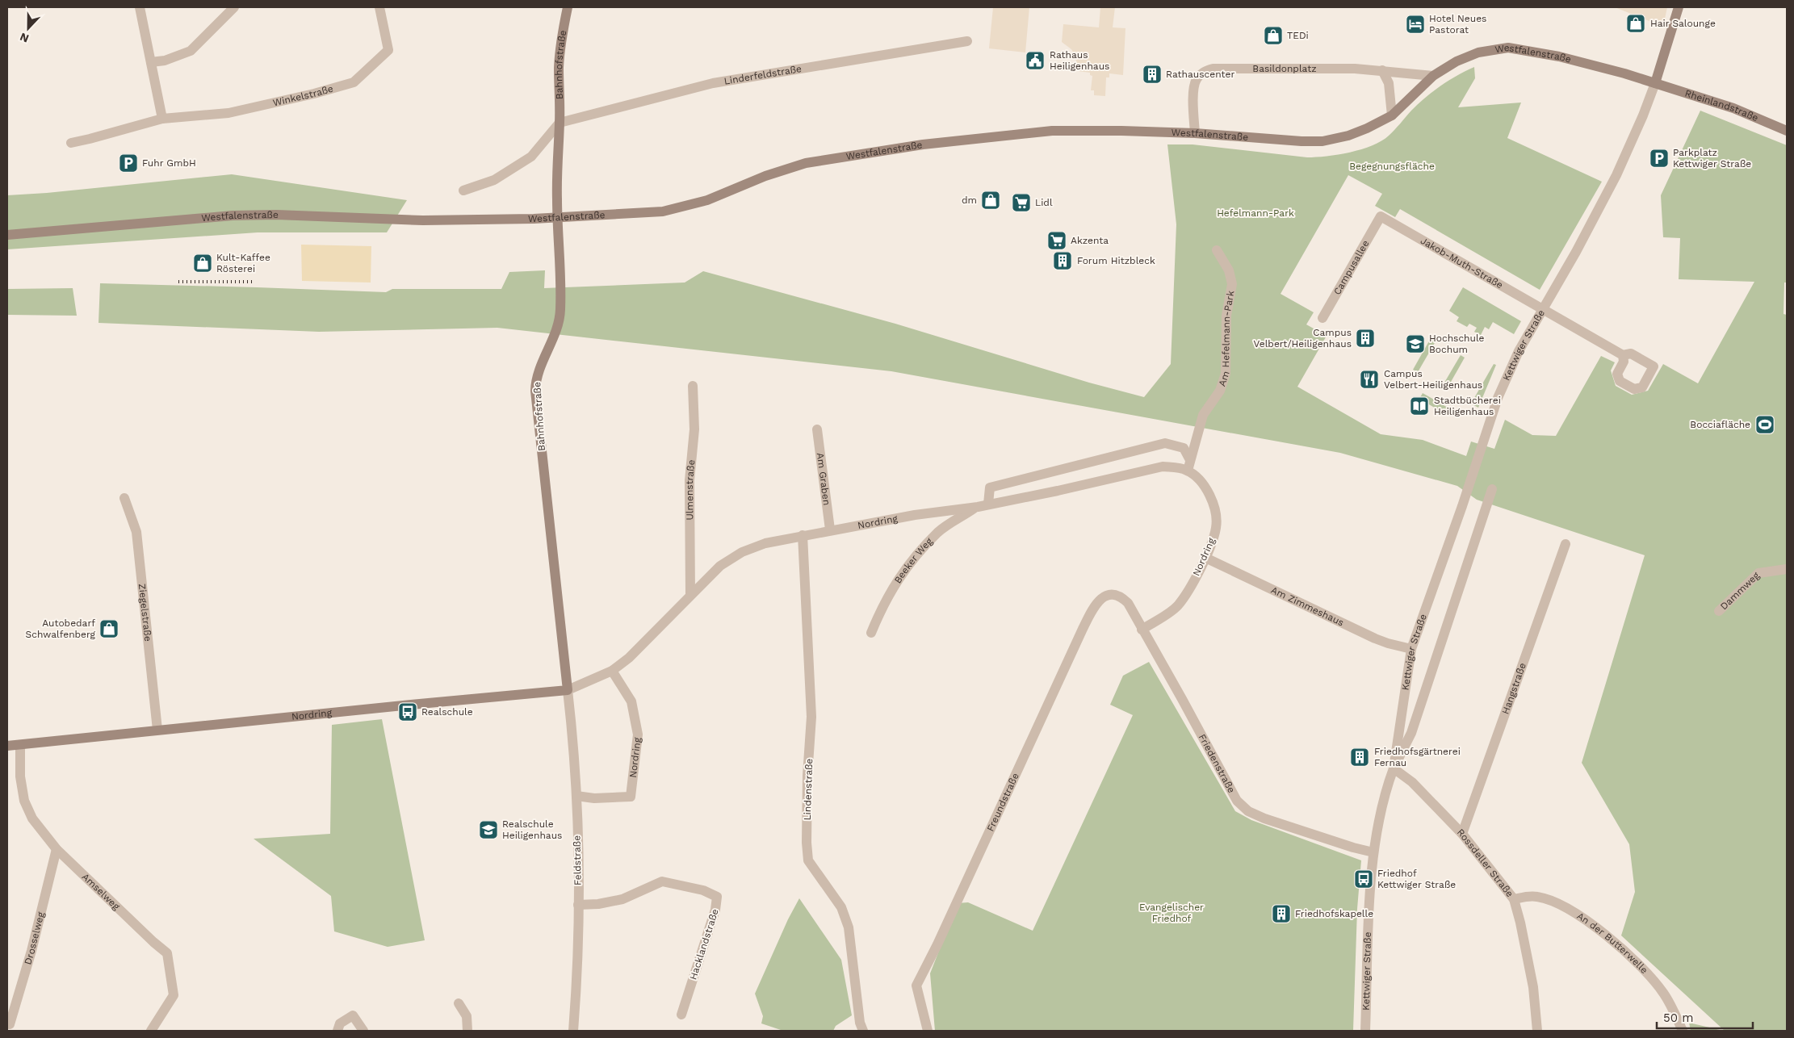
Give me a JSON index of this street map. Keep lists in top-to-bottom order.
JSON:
{
  "streets": {
    "street": [
      "Westfalenstraße",
      "Bahnhofstraße",
      "Basildonplatz",
      "Linderfeldstraße",
      "Winkelstraße",
      "Rheinlandstraße",
      "Jakob-Muth-Straße",
      "Campusallee",
      "Am Hefelmann-Park",
      "Kettwiger Straße",
      "Am Graben",
      "Ulmenstraße",
      "Nordring",
      "Beeker Weg",
      "Dammweg",
      "Am Zimmeshaus",
      "Ziegelstraße",
      "Hangstraße",
      "Friedenstraße",
      "Lindenstraße",
      "Freundstraße",
      "Feldstraße",
      "Rossdeller Straße",
      "Amselweg",
      "Drosselweg",
      "Hacklandstraße",
      "An der Butterwelle"
    ]
  },
  "crossings": [
    ["Westfalenstraße", "Bahnhofstraße"],
    ["Westfalenstraße", "Basildonplatz"],
    ["Westfalenstraße", "Rheinlandstraße"],
    ["Westfalenstraße", "Kettwiger Straße"],
    ["Bahnhofstraße", "Linderfeldstraße"],
    ["Bahnhofstraße", "Nordring"],
    ["Bahnhofstraße", "Feldstraße"],
    ["Rheinlandstraße", "Kettwiger Straße"],
    ["Jakob-Muth-Straße", "Campusallee"],
    ["Jakob-Muth-Straße", "Kettwiger Straße"],
    ["Am Hefelmann-Park", "Nordring"],
    ["Kettwiger Straße", "Am Zimmeshaus"],
    ["Kettwiger Straße", "Friedenstraße"],
    ["Kettwiger Straße", "Rossdeller Straße"],
    ["Am Graben", "Nordring"],
    ["Ulmenstraße", "Nordring"],
    ["Nordring", "Beeker Weg"],
    ["Nordring", "Am Zimmeshaus"],
    ["Nordring", "Ziegelstraße"],
    ["Nordring", "Friedenstraße"],
    ["Nordring", "Lindenstraße"],
    ["Nordring", "Feldstraße"],
    ["Nordring", "Amselweg"],
    ["Hangstraße", "Rossdeller Straße"],
    ["Friedenstraße", "Freundstraße"],
    ["Feldstraße", "Hacklandstraße"],
    ["Rossdeller Straße", "An der Butterwelle"],
    ["Amselweg", "Drosselweg"]
  ],
  "parks": ["Begegnungsfläche", "Hefelmann-Park", "Evangelischer Friedhof"],
  "places": {
    "shop": [
      "Hair Salounge",
      "TEDi",
      "dm",
      "Kult-Kaffee Rösterei",
      "Autobedarf Schwalfenberg"
    ],
    "hotel": ["Hotel Neues Pastorat"],
    "public building": ["Rathaus Heiligenhaus"],
    "building": [
      "Rathauscenter",
      "Forum Hitzbleck",
      "Campus Velbert/Heiligenhaus",
      "Friedhofsgärtnerei Fernau",
      "Friedhofskapelle"
    ],
    "parking": ["Parkplatz Kettwiger Straße", "Fuhr GmbH"],
    "supermarket": ["Lidl", "Akzenta"],
    "school or university": ["Hochschule Bochum", "Realschule Heiligenhaus"],
    "restaurant": ["Campus Velbert-Heiligenhaus"],
    "library": ["Stadtbücherei Heiligenhaus"],
    "sports": ["Bocciafläche"],
    "bus stop": ["Realschule", "Friedhof Kettwiger Straße"]
  },
  "scale_bar": "50 m",
  "north": "bottom"
}
